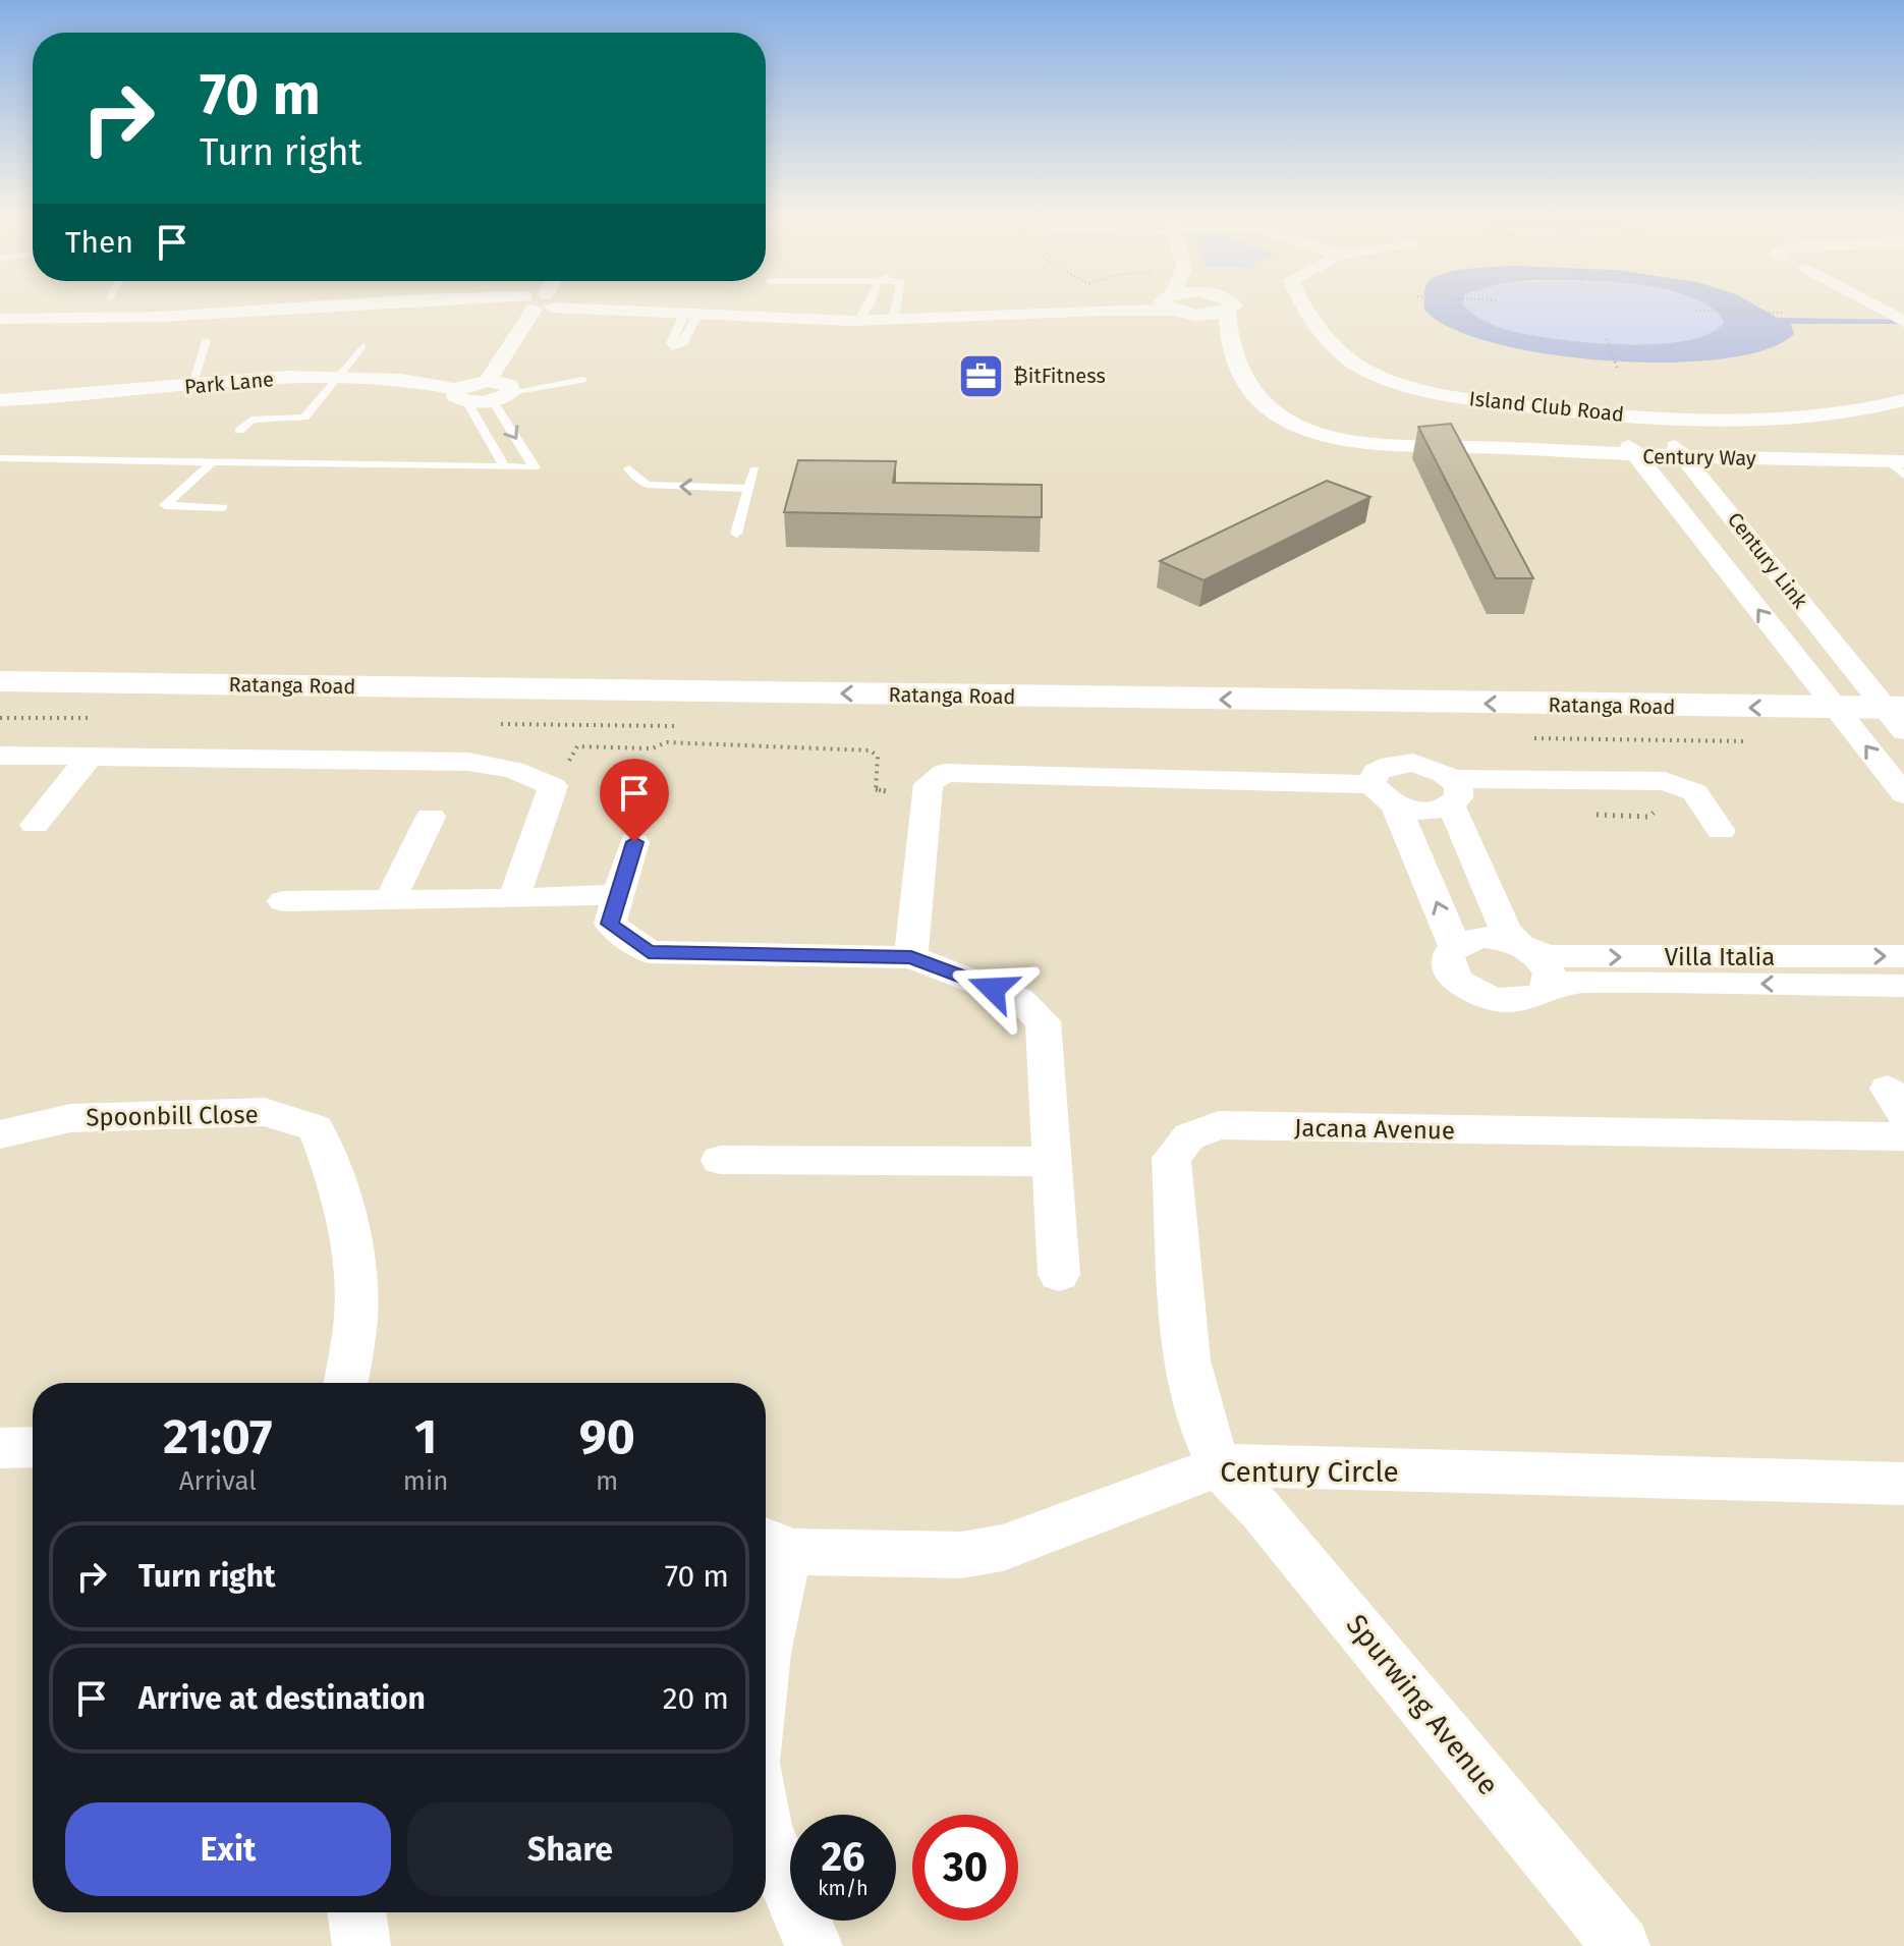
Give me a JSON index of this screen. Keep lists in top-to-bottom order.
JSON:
{
  "streets": {
    "main road": ["Ratanga Road"],
    "street": [
      "Park Lane",
      "Island Club Road",
      "Century Way",
      "Century Link",
      "Villa Italia",
      "Spoonbill Close",
      "Jacana Avenue",
      "Century Circle",
      "Spurwing Avenue"
    ]
  },
  "crossings": [
    ["Century Way", "Century Link"],
    ["Century Link", "Ratanga Road"],
    ["Jacana Avenue", "Century Circle"],
    ["Jacana Avenue", "Spurwing Avenue"],
    ["Century Circle", "Spurwing Avenue"]
  ],
  "places": {
    "office": ["₿itFitness"]
  },
  "page": {
    "turn": ["70 m", "Turn right"],
    "then": "Then",
    "eta": [
      "21:07",
      "Arrival",
      "1",
      "min",
      "90",
      "m"
    ],
    "list": [
      {
        "name": "Turn right",
        "value": "70 m"
      },
      {
        "name": "Arrive at destination",
        "value": "20 m"
      }
    ],
    "buttons": ["Exit", "Share"],
    "speed": "26 km/h",
    "limit": "30"
  }
}
